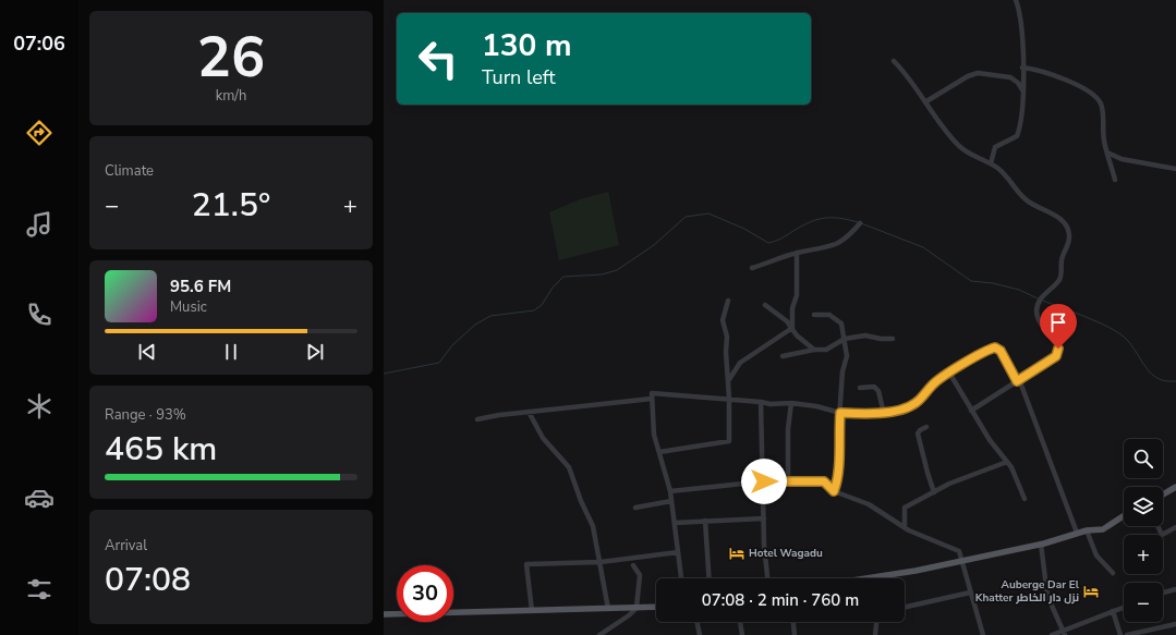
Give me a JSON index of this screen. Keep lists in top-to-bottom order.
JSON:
{
  "places": {
    "hotel": ["Hotel Wagadu", "Auberge Dar El Khatter نزل دار الخاطر"]
  },
  "page": {
    "tabs": "07:06",
    "tile": [
      ["26", "km/h"],
      "Climate",
      ["Range · 93%", "465 km"],
      ["Arrival", "07:08"]
    ],
    "turn": ["130 m", "Turn left"],
    "heat": ["−", "21.5°", "+"],
    "song": ["95.6 FM", "Music"],
    "map_buttons": ["+", "−"],
    "limit": "30",
    "trip": "07:08 · 2 min · 760 m"
  }
}
